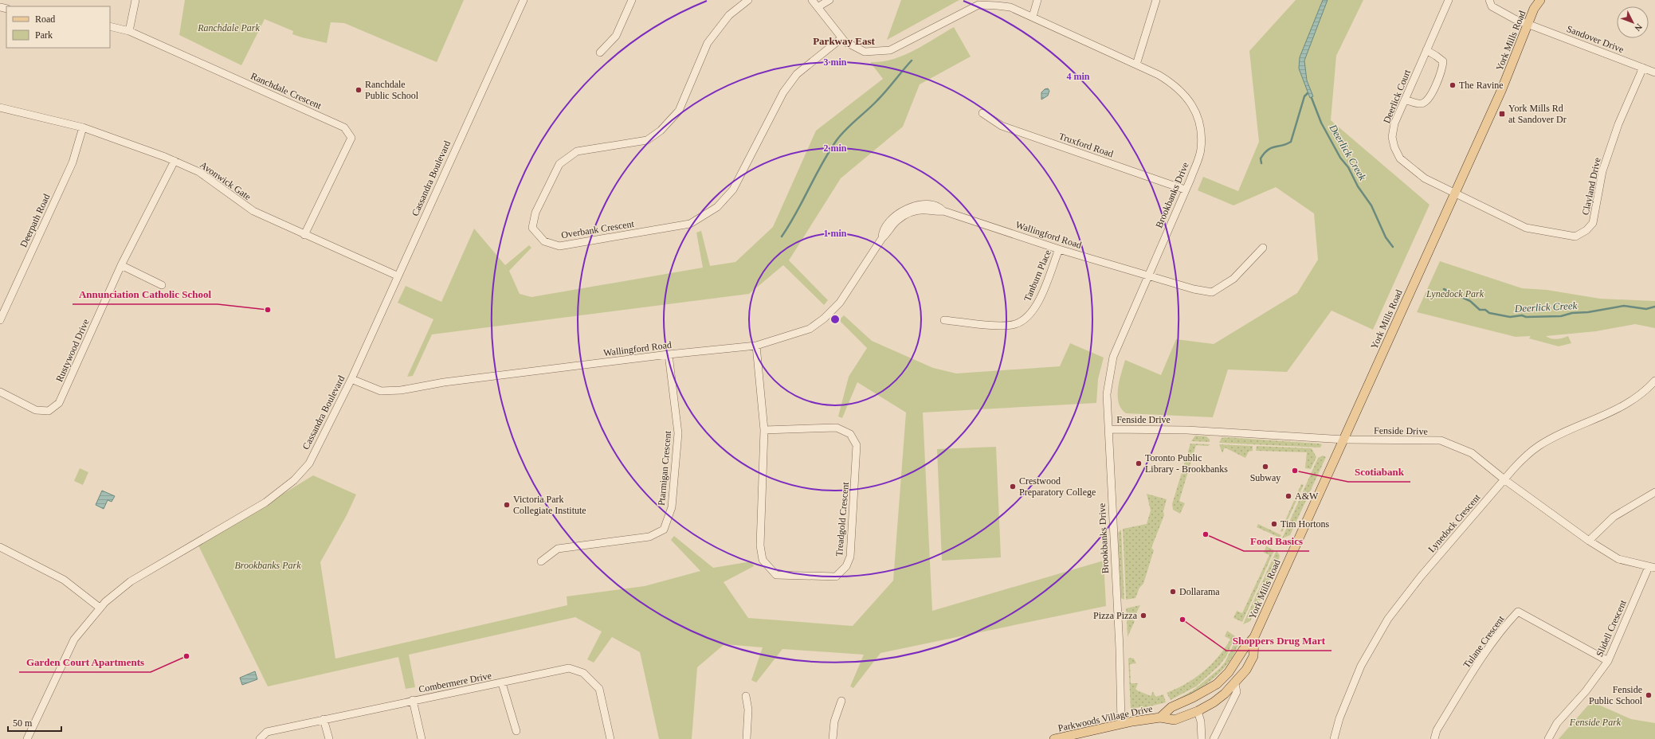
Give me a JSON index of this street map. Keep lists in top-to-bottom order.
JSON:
{
  "streets": {
    "main road": ["York Mills Road", "Parkwoods Village Drive"],
    "street": [
      "Sandover Drive",
      "Ranchdale Crescent",
      "Deerlick Court",
      "Truxford Road",
      "Cassandra Boulevard",
      "Avonwick Gate",
      "Clayland Drive",
      "Brookbanks Drive",
      "Deerpath Road",
      "Overbank Crescent",
      "Wallingford Road",
      "Tanburn Place",
      "Rustywood Drive",
      "Fenside Drive",
      "Ptarmigan Crescent",
      "Treadgold Crescent",
      "Lynedock Crescent",
      "Slidell Crescent",
      "Tulane Crescent",
      "Combermere Drive"
    ]
  },
  "crossings": [
    ["Sandover Drive", "York Mills Road"],
    ["Sandover Drive", "Clayland Drive"],
    ["York Mills Road", "Deerlick Court"],
    ["York Mills Road", "Clayland Drive"],
    ["York Mills Road", "Fenside Drive"],
    ["York Mills Road", "Parkwoods Village Drive"],
    ["Ranchdale Crescent", "Avonwick Gate"],
    ["Deerlick Court", "Clayland Drive"],
    ["Truxford Road", "Brookbanks Drive"],
    ["Cassandra Boulevard", "Avonwick Gate"],
    ["Cassandra Boulevard", "Wallingford Road"],
    ["Avonwick Gate", "Deerpath Road"],
    ["Avonwick Gate", "Rustywood Drive"],
    ["Brookbanks Drive", "Overbank Crescent"],
    ["Brookbanks Drive", "Wallingford Road"],
    ["Brookbanks Drive", "Fenside Drive"],
    ["Brookbanks Drive", "Parkwoods Village Drive"],
    ["Wallingford Road", "Tanburn Place"],
    ["Wallingford Road", "Ptarmigan Crescent"],
    ["Wallingford Road", "Treadgold Crescent"],
    ["Fenside Drive", "Lynedock Crescent"],
    ["Fenside Drive", "Slidell Crescent"],
    ["Slidell Crescent", "Tulane Crescent"]
  ],
  "districts": ["Parkway East"],
  "water": ["Deerlick Creek"],
  "parks": [
    "Ranchdale Park",
    "Lynedock Park",
    "Brookbanks Park",
    "Fenside Park"
  ],
  "places": {
    "other": [
      "The Ravine",
      "Ranchdale Public School",
      "Annunciation Catholic School",
      "Toronto Public Library - Brookbanks",
      "Subway",
      "Scotiabank",
      "Crestwood Preparatory College",
      "A&W",
      "Victoria Park Collegiate Institute",
      "Tim Hortons",
      "Food Basics",
      "Dollarama",
      "Pizza Pizza",
      "Shoppers Drug Mart",
      "Garden Court Apartments",
      "Fenside Public School"
    ],
    "transit": ["York Mills Rd at Sandover Dr"]
  },
  "legend": ["Road", "Park"],
  "scale_bar": "50 m",
  "north": "bottom right",
  "rings": [
    "3 min",
    "4 min",
    "2 min",
    "1 min"
  ]
}
